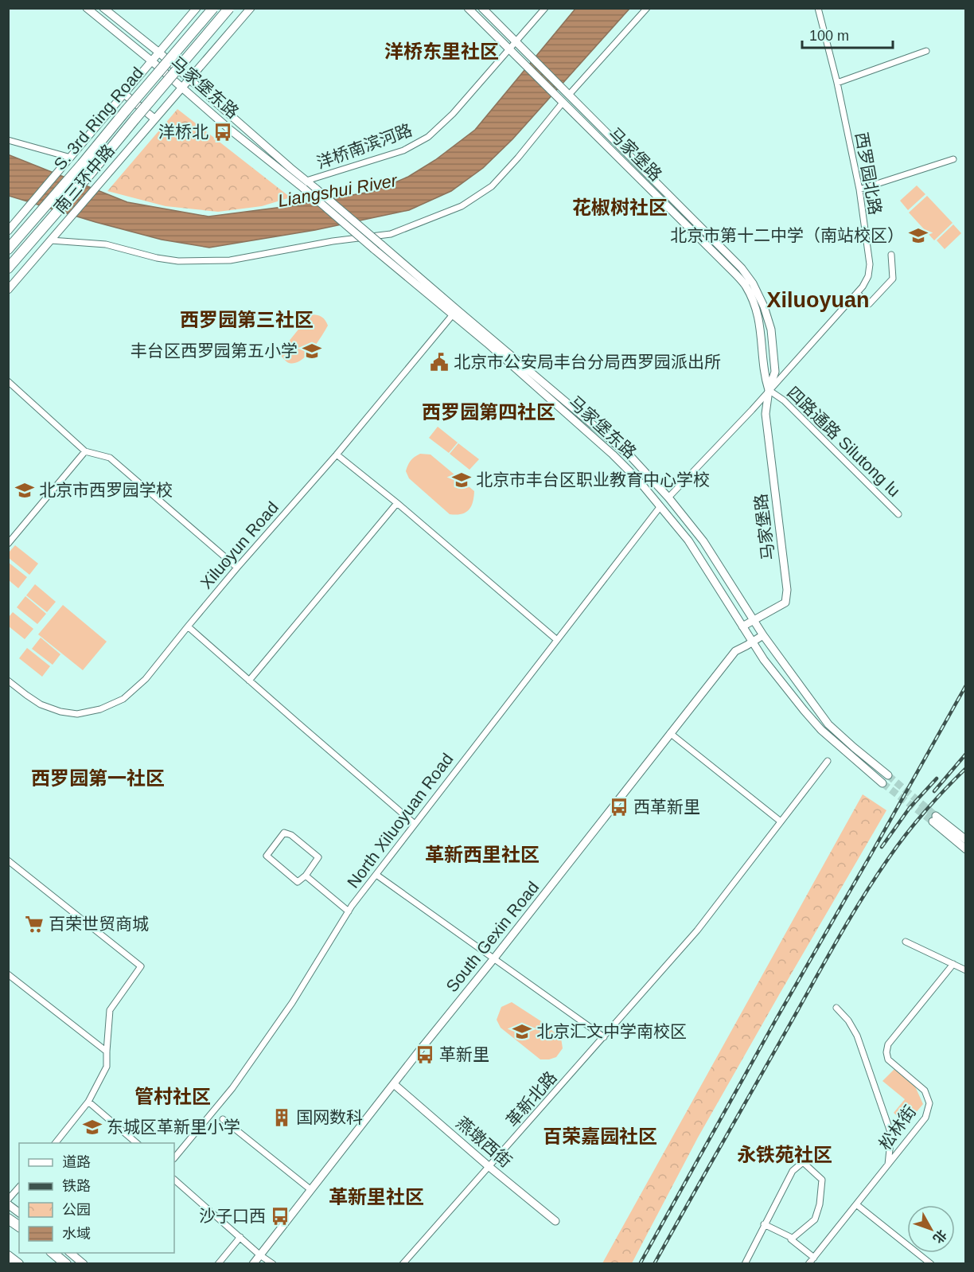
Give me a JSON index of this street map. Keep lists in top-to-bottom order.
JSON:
{
  "streets": {
    "highway": ["S. 3rd Ring Road"],
    "street": [
      "马家堡东路",
      "洋桥南滨河路",
      "马家堡路",
      "西罗园北路",
      "南三环中路",
      "四路通路 Silutong lu",
      "Xiluoyun Road",
      "North Xiluoyuan Road",
      "South Gexin Road",
      "革新北路",
      "松林街",
      "燕墩西街"
    ]
  },
  "crossings": [
    ["马家堡东路", "洋桥南滨河路"],
    ["马家堡东路", "南三环中路"],
    ["马家堡东路", "Xiluoyun Road"],
    ["马家堡东路", "North Xiluoyuan Road"],
    ["马家堡东路", "South Gexin Road"],
    ["洋桥南滨河路", "马家堡路"],
    ["马家堡路", "西罗园北路"],
    ["马家堡路", "四路通路 Silutong lu"],
    ["西罗园北路", "四路通路 Silutong lu"],
    ["South Gexin Road", "燕墩西街"],
    ["革新北路", "燕墩西街"]
  ],
  "districts": [
    "洋桥东里社区",
    "花椒树社区",
    "Xiluoyuan",
    "西罗园第三社区",
    "西罗园第四社区",
    "西罗园第一社区",
    "革新西里社区",
    "管村社区",
    "百荣嘉园社区",
    "永铁苑社区",
    "革新里社区"
  ],
  "water": ["Liangshui River"],
  "places": {
    "bus stop": [
      "洋桥北",
      "西革新里",
      "革新里",
      "沙子口西"
    ],
    "school or university": [
      "北京市第十二中学（南站校区）",
      "丰台区西罗园第五小学",
      "北京市丰台区职业教育中心学校",
      "北京市西罗园学校",
      "北京汇文中学南校区",
      "东城区革新里小学"
    ],
    "public building": ["北京市公安局丰台分局西罗园派出所"],
    "supermarket": ["百荣世贸商城"],
    "building": ["国网数科"]
  },
  "legend": [
    "道路",
    "铁路",
    "公园",
    "水域"
  ],
  "scale_bar": "100 m",
  "north": "bottom right"
}
